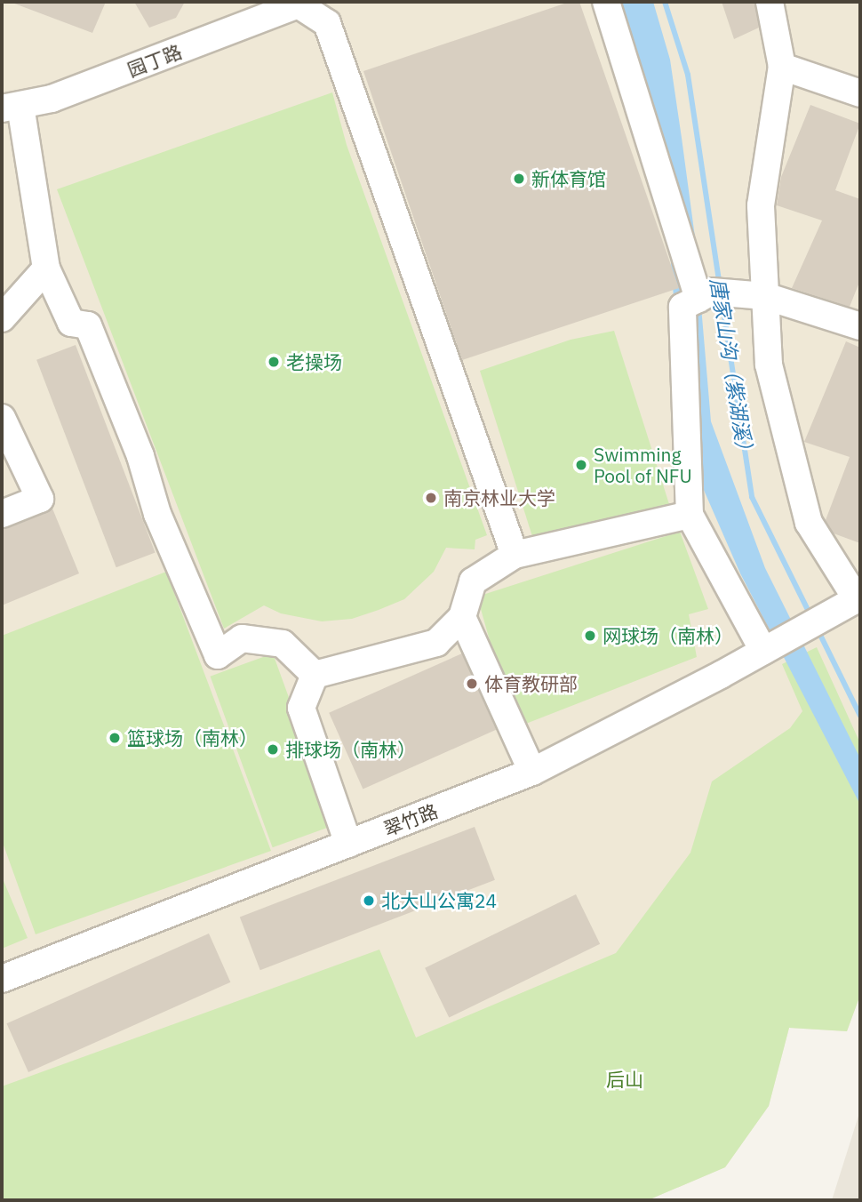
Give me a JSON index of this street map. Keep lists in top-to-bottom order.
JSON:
{
  "streets": {
    "lane": ["园丁路", "翠竹路"]
  },
  "water": ["唐家山沟（紫湖溪）"],
  "parks": ["后山"],
  "places": [
    "新体育馆",
    "老操场",
    "Swimming Pool of NFU",
    "南京林业大学",
    "网球场（南林）",
    "体育教研部",
    "篮球场（南林）",
    "排球场（南林）",
    "北大山公寓24"
  ]
}
